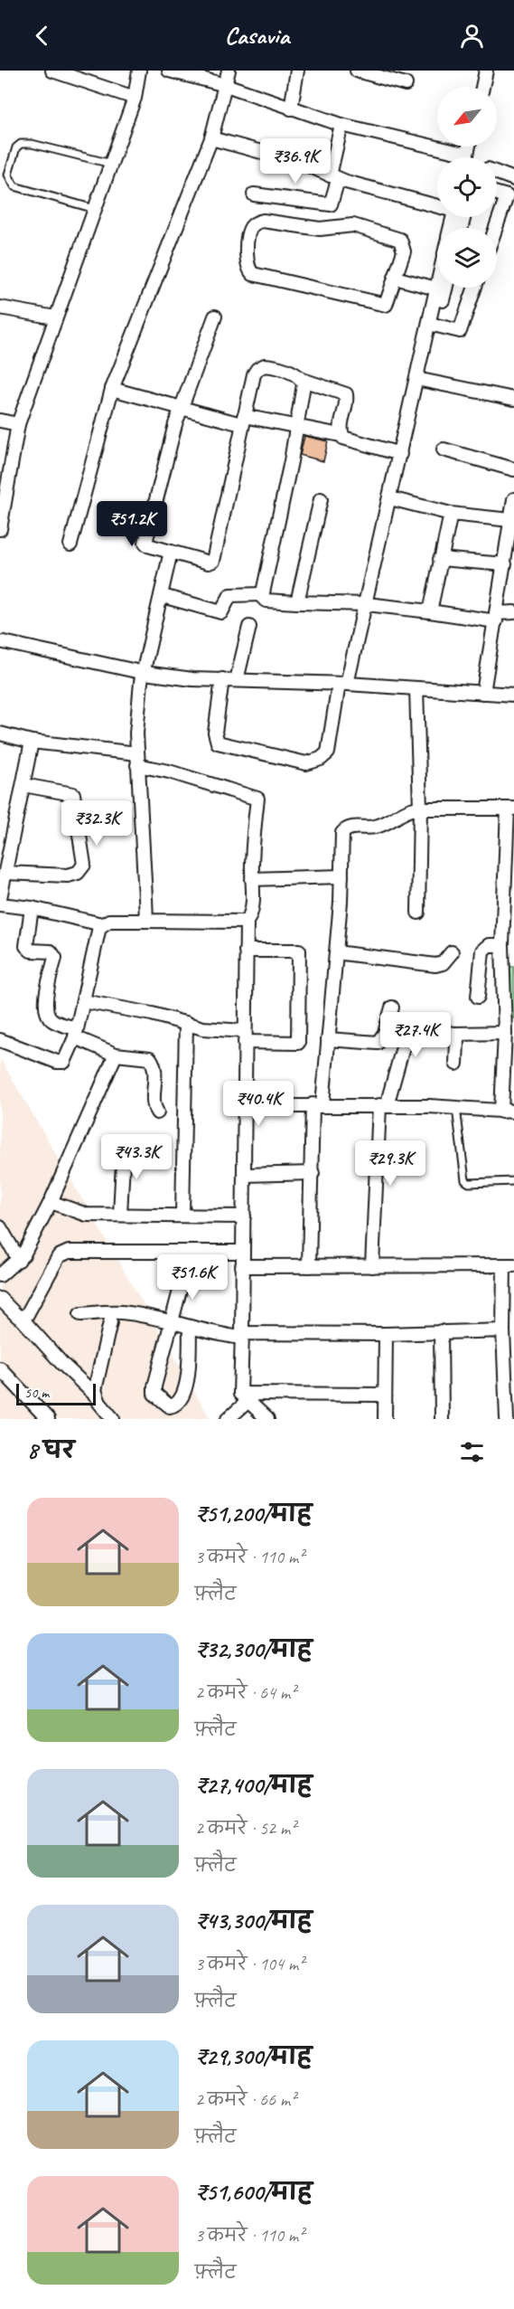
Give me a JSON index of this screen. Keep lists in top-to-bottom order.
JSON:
{
  "scale_bar": "50 m",
  "north": "bottom left",
  "page": {
    "header": "Casavia",
    "price": [
      "₹36.9K",
      "₹51.2K",
      "₹32.3K",
      "₹27.4K",
      "₹40.4K",
      "₹43.3K",
      "₹29.3K",
      "₹51.6K"
    ],
    "scale": "50 m",
    "heading": "8 घर",
    "list": [
      {
        "name": "₹51,200/माह",
        "note": "3 कमरे · 110 m² · फ़्लैट"
      },
      {
        "name": "₹32,300/माह",
        "note": "2 कमरे · 64 m² · फ़्लैट"
      },
      {
        "name": "₹27,400/माह",
        "note": "2 कमरे · 52 m² · फ़्लैट"
      },
      {
        "name": "₹43,300/माह",
        "note": "3 कमरे · 104 m² · फ़्लैट"
      },
      {
        "name": "₹29,300/माह",
        "note": "2 कमरे · 66 m² · फ़्लैट"
      },
      {
        "name": "₹51,600/माह",
        "note": "3 कमरे · 110 m² · फ़्लैट"
      }
    ]
  }
}
